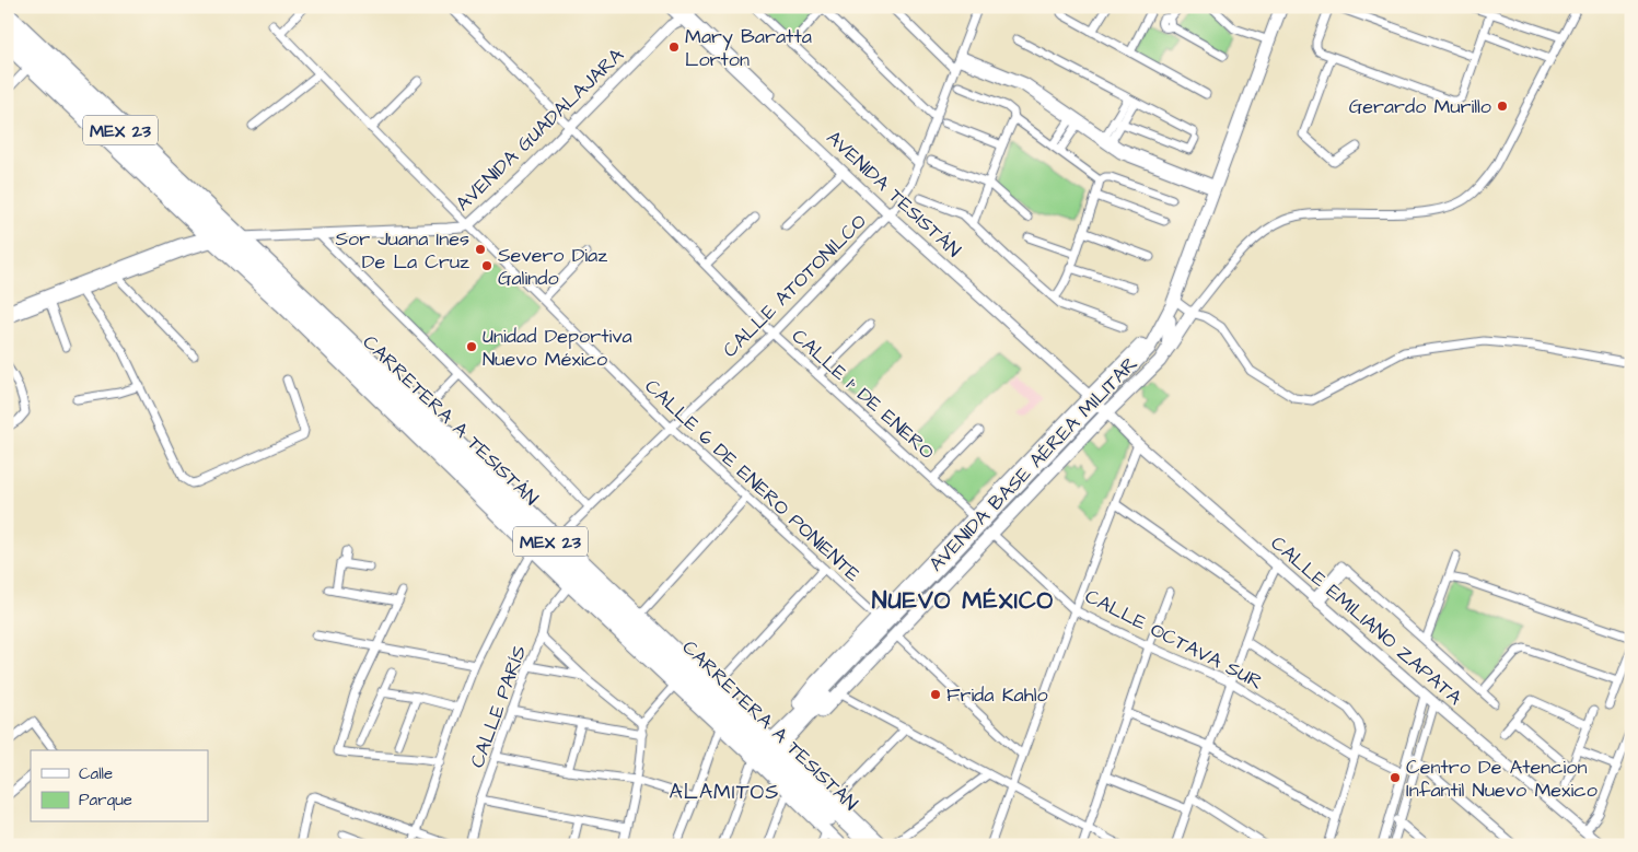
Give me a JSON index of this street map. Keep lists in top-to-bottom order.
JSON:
{
  "streets": {
    "main road": ["MEX 23", "CARRETERA A TESISTÁN", "AVENIDA BASE AÉREA MILITAR"],
    "street": [
      "AVENIDA GUADALAJARA",
      "AVENIDA TESISTÁN",
      "CALLE ATOTONILCO",
      "CALLE 1° DE ENERO",
      "CALLE 6 DE ENERO PONIENTE",
      "CALLE EMILIANO ZAPATA",
      "CALLE OCTAVA SUR",
      "CALLE PARÍS"
    ]
  },
  "crossings": [
    ["AVENIDA GUADALAJARA", "AVENIDA TESISTÁN"],
    ["AVENIDA GUADALAJARA", "CALLE 1° DE ENERO"],
    ["AVENIDA GUADALAJARA", "CARRETERA A TESISTÁN"],
    ["AVENIDA GUADALAJARA", "CALLE 6 DE ENERO PONIENTE"],
    ["AVENIDA TESISTÁN", "CALLE ATOTONILCO"],
    ["AVENIDA TESISTÁN", "AVENIDA BASE AÉREA MILITAR"],
    ["AVENIDA TESISTÁN", "CALLE EMILIANO ZAPATA"],
    ["CALLE ATOTONILCO", "CALLE 1° DE ENERO"],
    ["CALLE ATOTONILCO", "CALLE 6 DE ENERO PONIENTE"],
    ["CALLE 1° DE ENERO", "AVENIDA BASE AÉREA MILITAR"],
    ["CARRETERA A TESISTÁN", "AVENIDA BASE AÉREA MILITAR"],
    ["AVENIDA BASE AÉREA MILITAR", "CALLE 6 DE ENERO PONIENTE"],
    ["AVENIDA BASE AÉREA MILITAR", "CALLE EMILIANO ZAPATA"],
    ["AVENIDA BASE AÉREA MILITAR", "CALLE OCTAVA SUR"]
  ],
  "districts": ["NUEVO MÉXICO", "ALAMITOS"],
  "places": [
    "Mary Baratta Lorton",
    "Gerardo Murillo",
    "Sor Juana Ines De La Cruz",
    "Severo Diaz Galindo",
    "Unidad Deportiva Nuevo México",
    "Frida Kahlo",
    "Centro De Atencion Infantil Nuevo Mexico"
  ],
  "legend": ["Calle", "Parque"]
}
